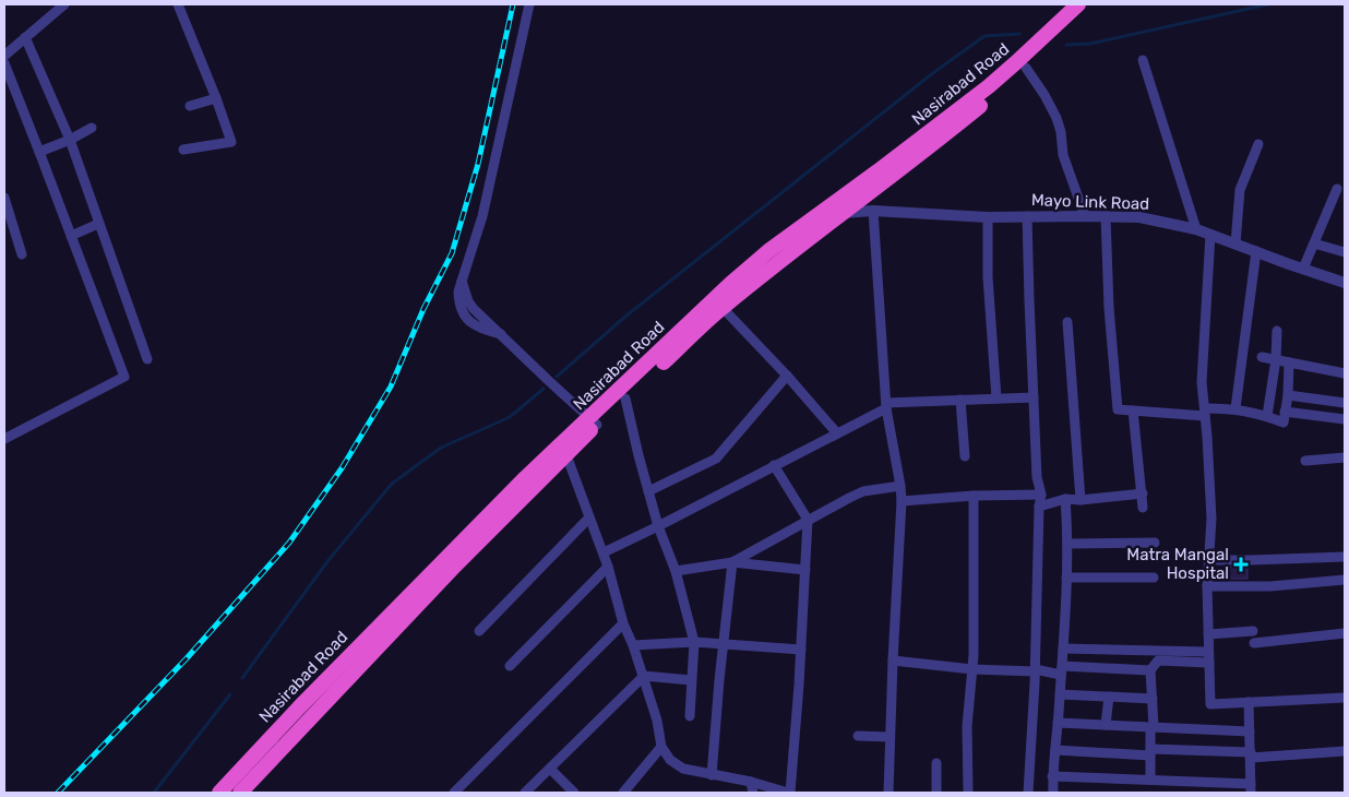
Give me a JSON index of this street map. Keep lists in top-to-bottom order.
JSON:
{
  "streets": {
    "highway": ["Nasirabad Road"],
    "street": ["Mayo Link Road"]
  },
  "crossings": [
    ["Nasirabad Road", "Mayo Link Road"]
  ],
  "places": {
    "health": ["Matra Mangal Hospital"]
  }
}
